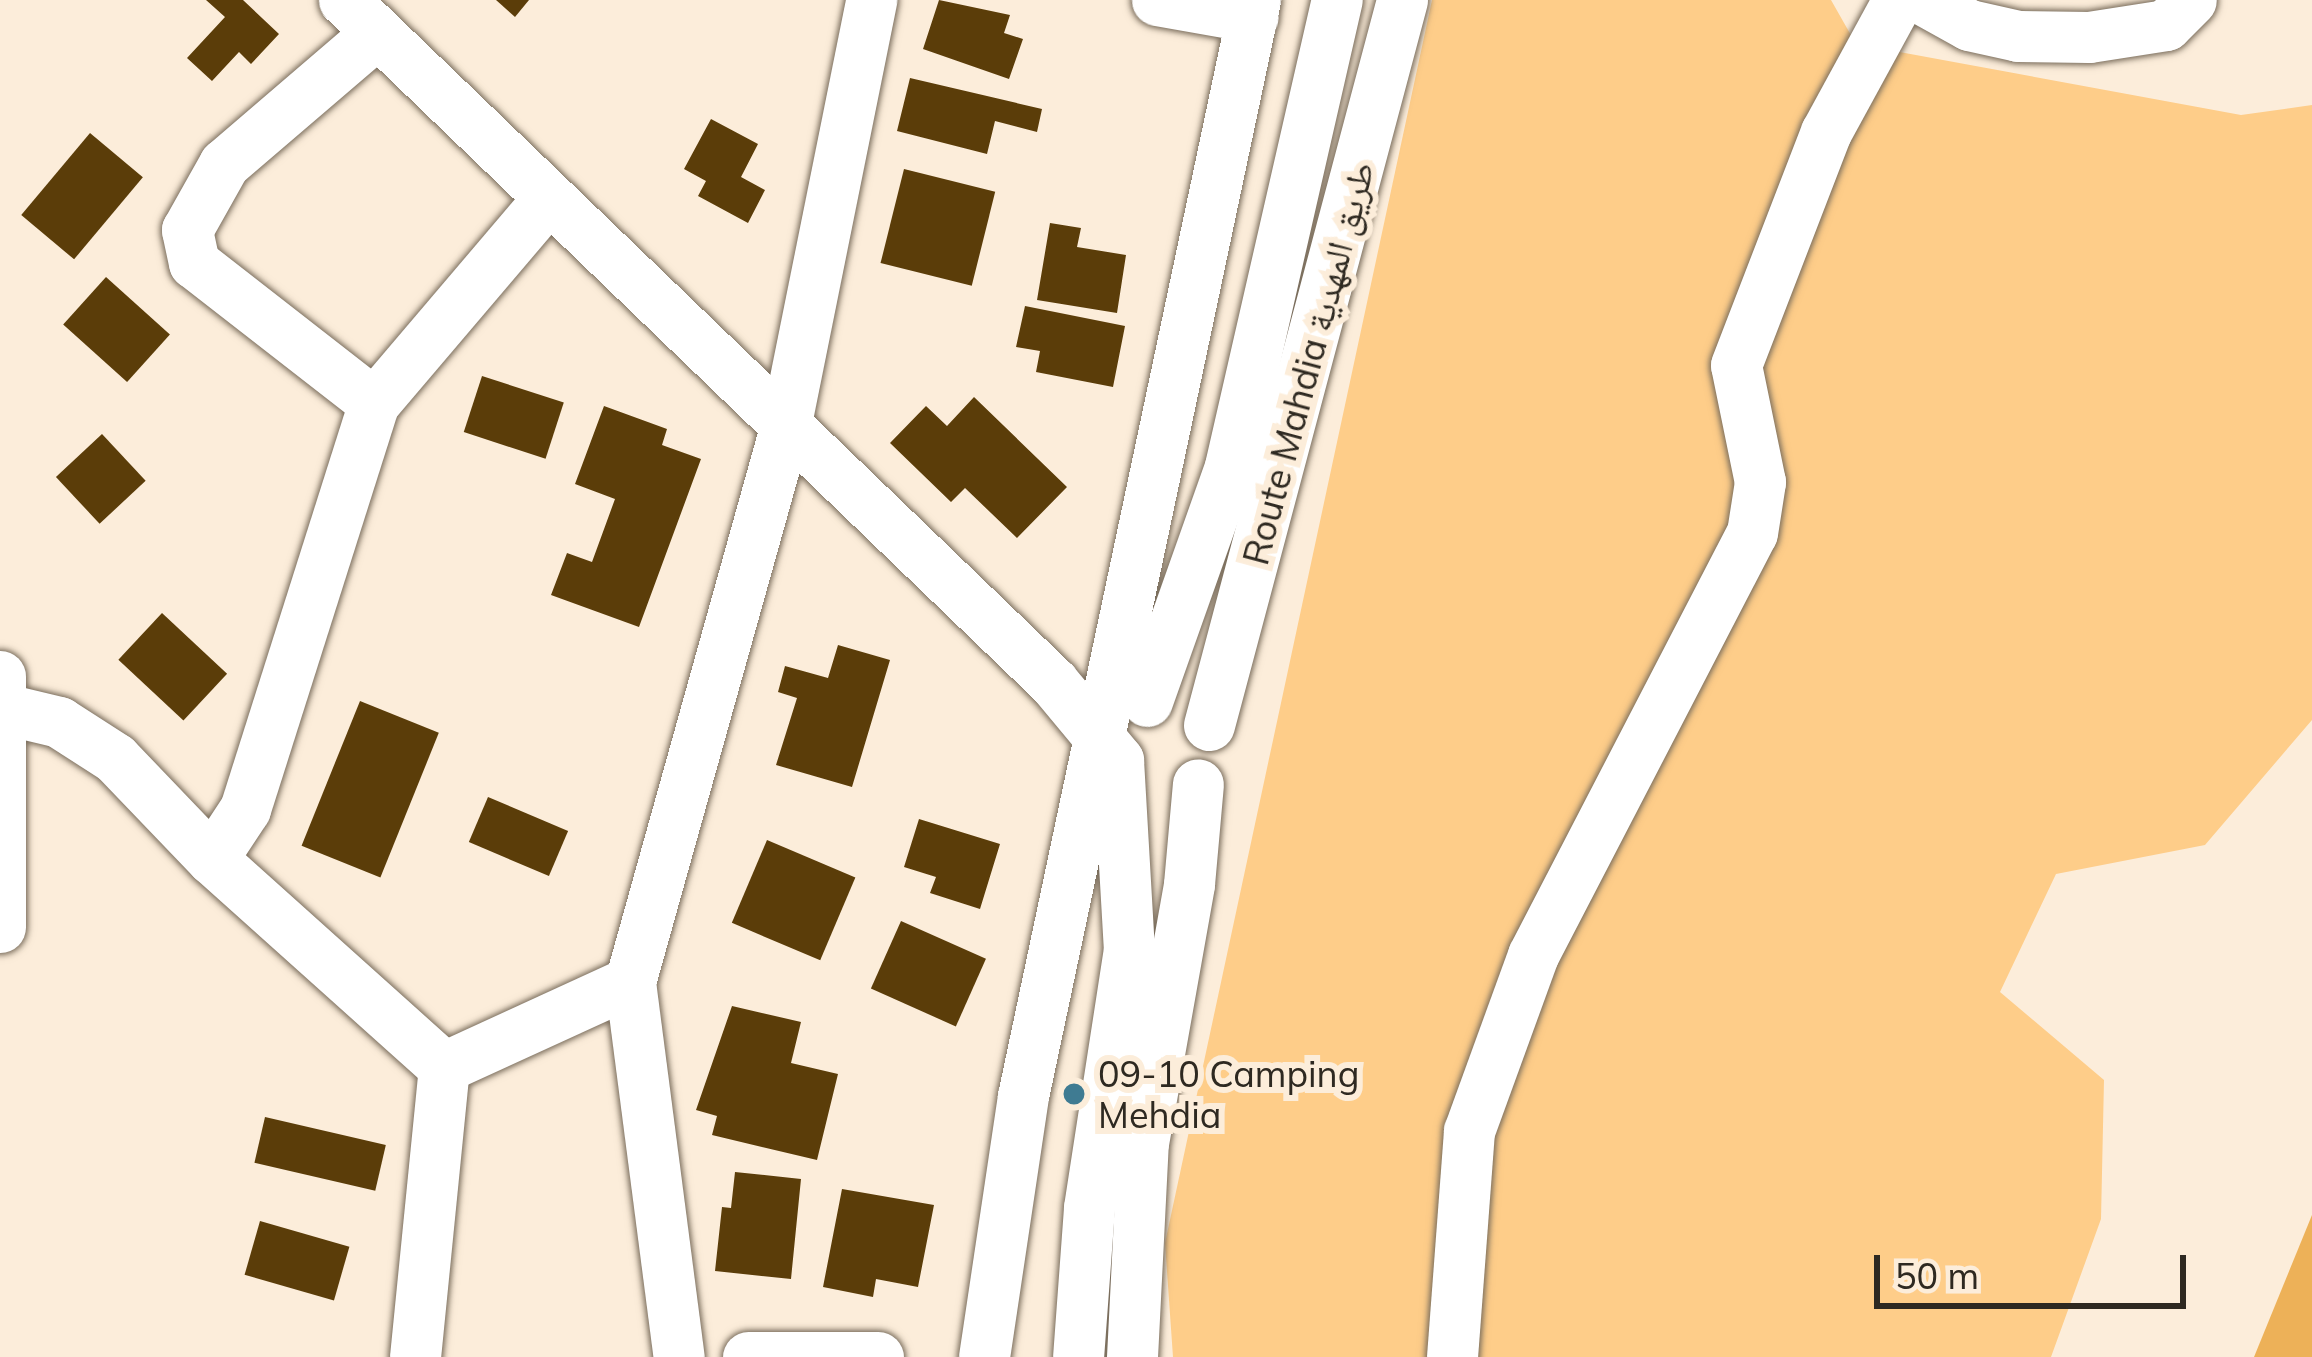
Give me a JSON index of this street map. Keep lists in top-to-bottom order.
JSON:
{
  "streets": {
    "street": ["Route Mahdia طريق المهدية"]
  },
  "places": ["09-10 Camping Mehdia"],
  "scale_bar": "50 m"
}
